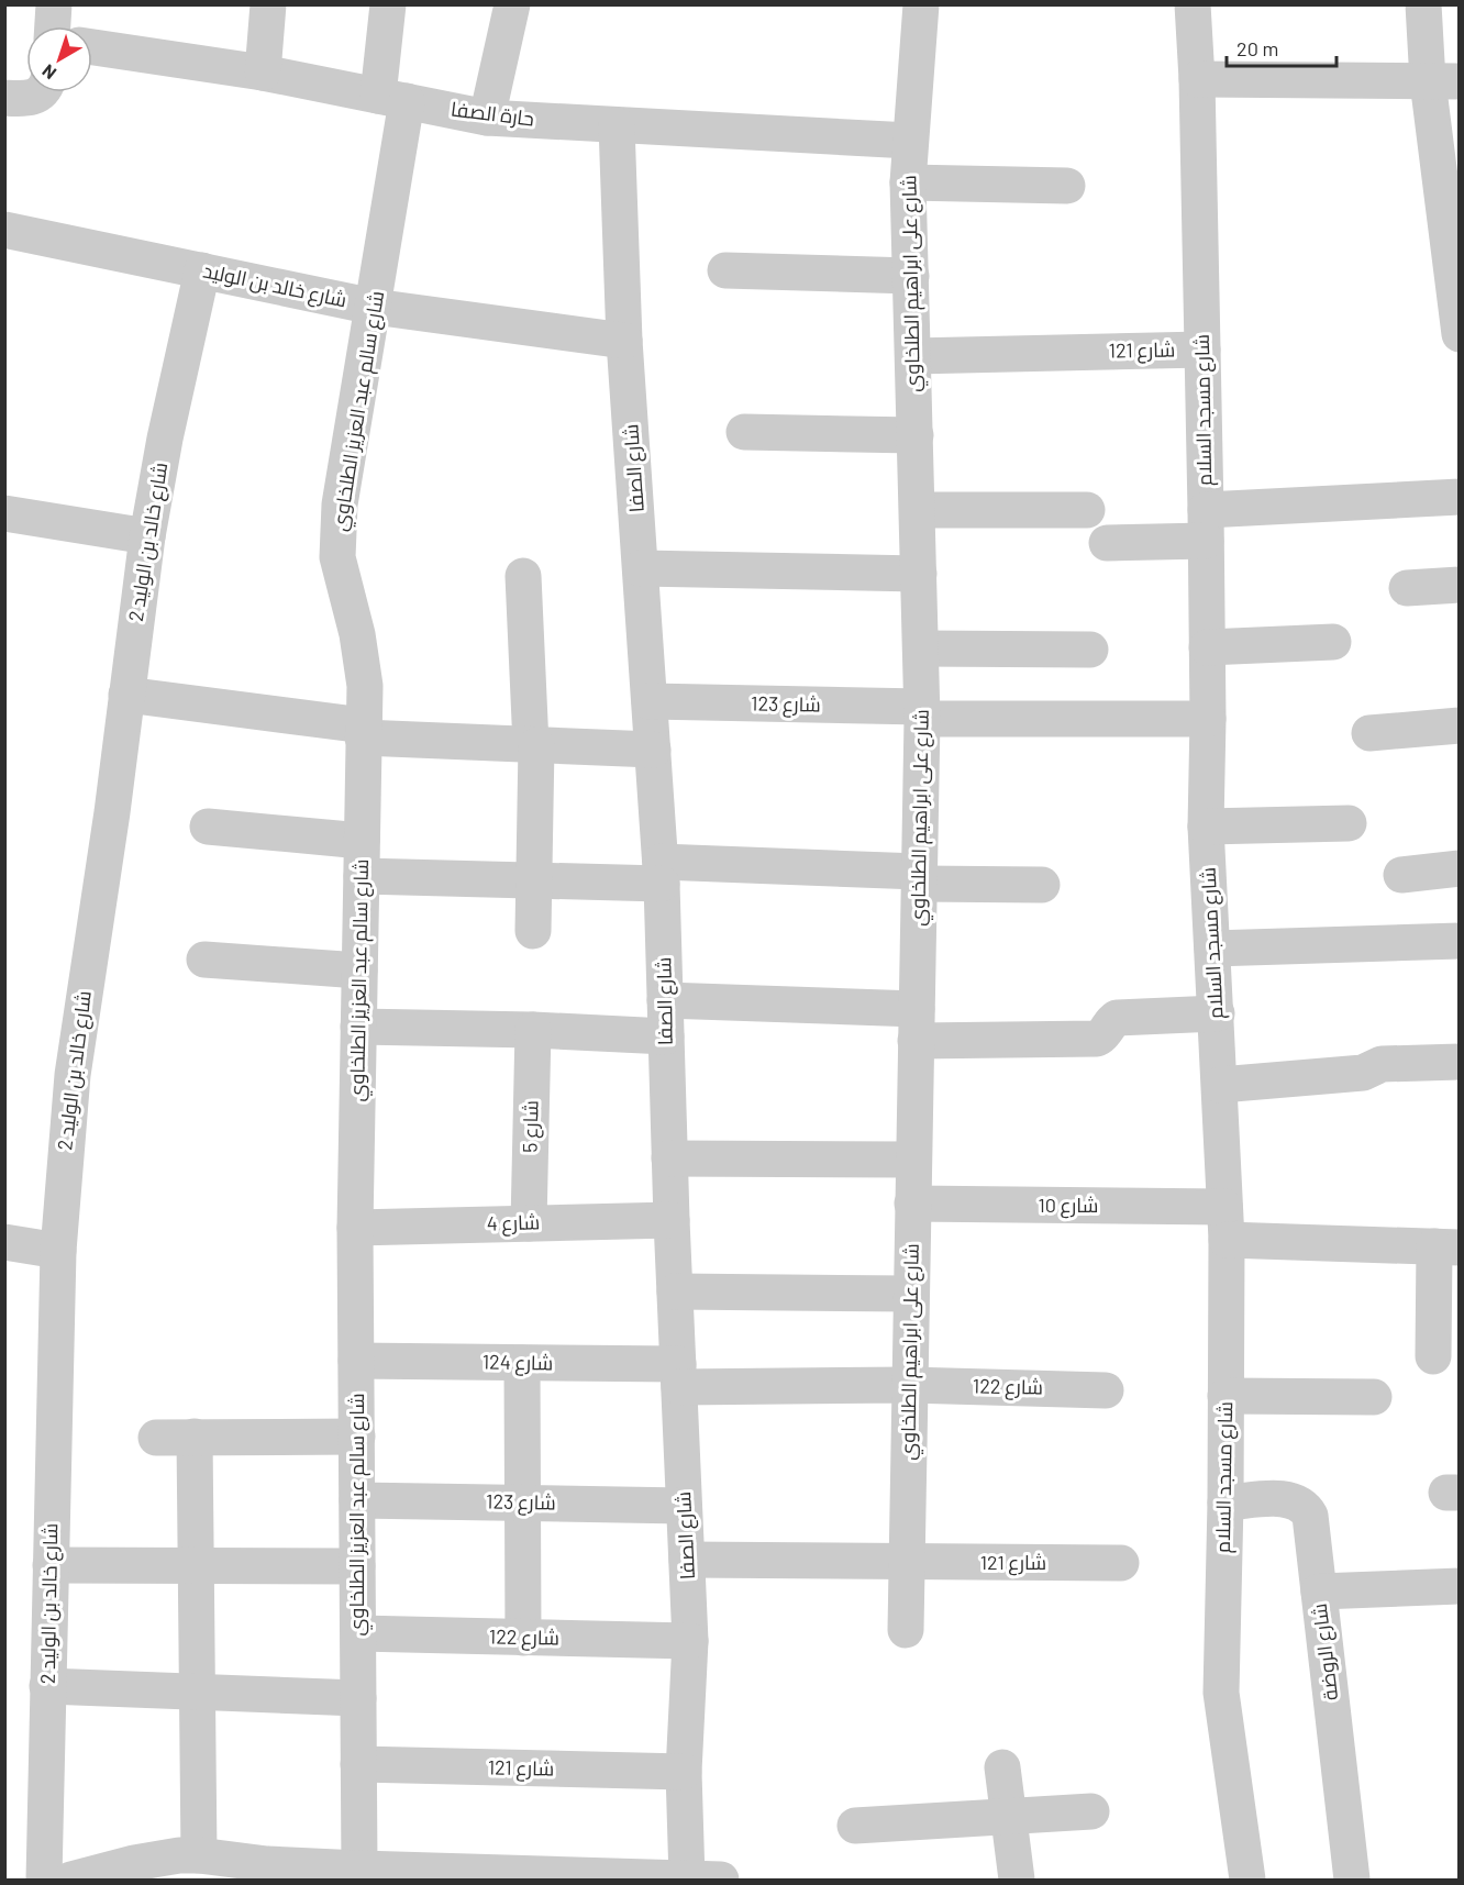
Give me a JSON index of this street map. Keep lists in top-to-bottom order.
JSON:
{
  "streets": {
    "street": [
      "حارة الصفا",
      "شارع على ابراهيم الطلخاوي",
      "شارع خالد بن الوليد",
      "شارع 121",
      "شارع مسجد السلام",
      "شارع سالم عبد العزيز الطلخاوي",
      "شارع الصفا",
      "شارع خالد بن الوليد 2",
      "شارع 123",
      "شارع 5",
      "شارع 10",
      "شارع 4",
      "شارع 124",
      "شارع 122",
      "شارع الروضة"
    ]
  },
  "crossings": [
    ["حارة الصفا", "شارع على ابراهيم الطلخاوي"],
    ["حارة الصفا", "شارع سالم عبد العزيز الطلخاوي"],
    ["حارة الصفا", "شارع الصفا"],
    ["شارع على ابراهيم الطلخاوي", "شارع 121"],
    ["شارع على ابراهيم الطلخاوي", "شارع 123"],
    ["شارع على ابراهيم الطلخاوي", "شارع 10"],
    ["شارع على ابراهيم الطلخاوي", "شارع 124"],
    ["شارع على ابراهيم الطلخاوي", "شارع 122"],
    ["شارع خالد بن الوليد", "شارع سالم عبد العزيز الطلخاوي"],
    ["شارع خالد بن الوليد", "شارع الصفا"],
    ["شارع خالد بن الوليد", "شارع خالد بن الوليد 2"],
    ["شارع 121", "شارع مسجد السلام"],
    ["شارع 121", "شارع سالم عبد العزيز الطلخاوي"],
    ["شارع 121", "شارع الصفا"],
    ["شارع مسجد السلام", "شارع 123"],
    ["شارع مسجد السلام", "شارع 10"],
    ["شارع مسجد السلام", "شارع الروضة"],
    ["شارع سالم عبد العزيز الطلخاوي", "شارع 123"],
    ["شارع سالم عبد العزيز الطلخاوي", "شارع 4"],
    ["شارع سالم عبد العزيز الطلخاوي", "شارع 124"],
    ["شارع سالم عبد العزيز الطلخاوي", "شارع 122"],
    ["شارع الصفا", "شارع 123"],
    ["شارع الصفا", "شارع 4"],
    ["شارع الصفا", "شارع 124"],
    ["شارع الصفا", "شارع 122"],
    ["شارع 5", "شارع 4"],
    ["شارع 124", "شارع 122"]
  ],
  "scale_bar": "20 m",
  "north": "bottom left"
}
